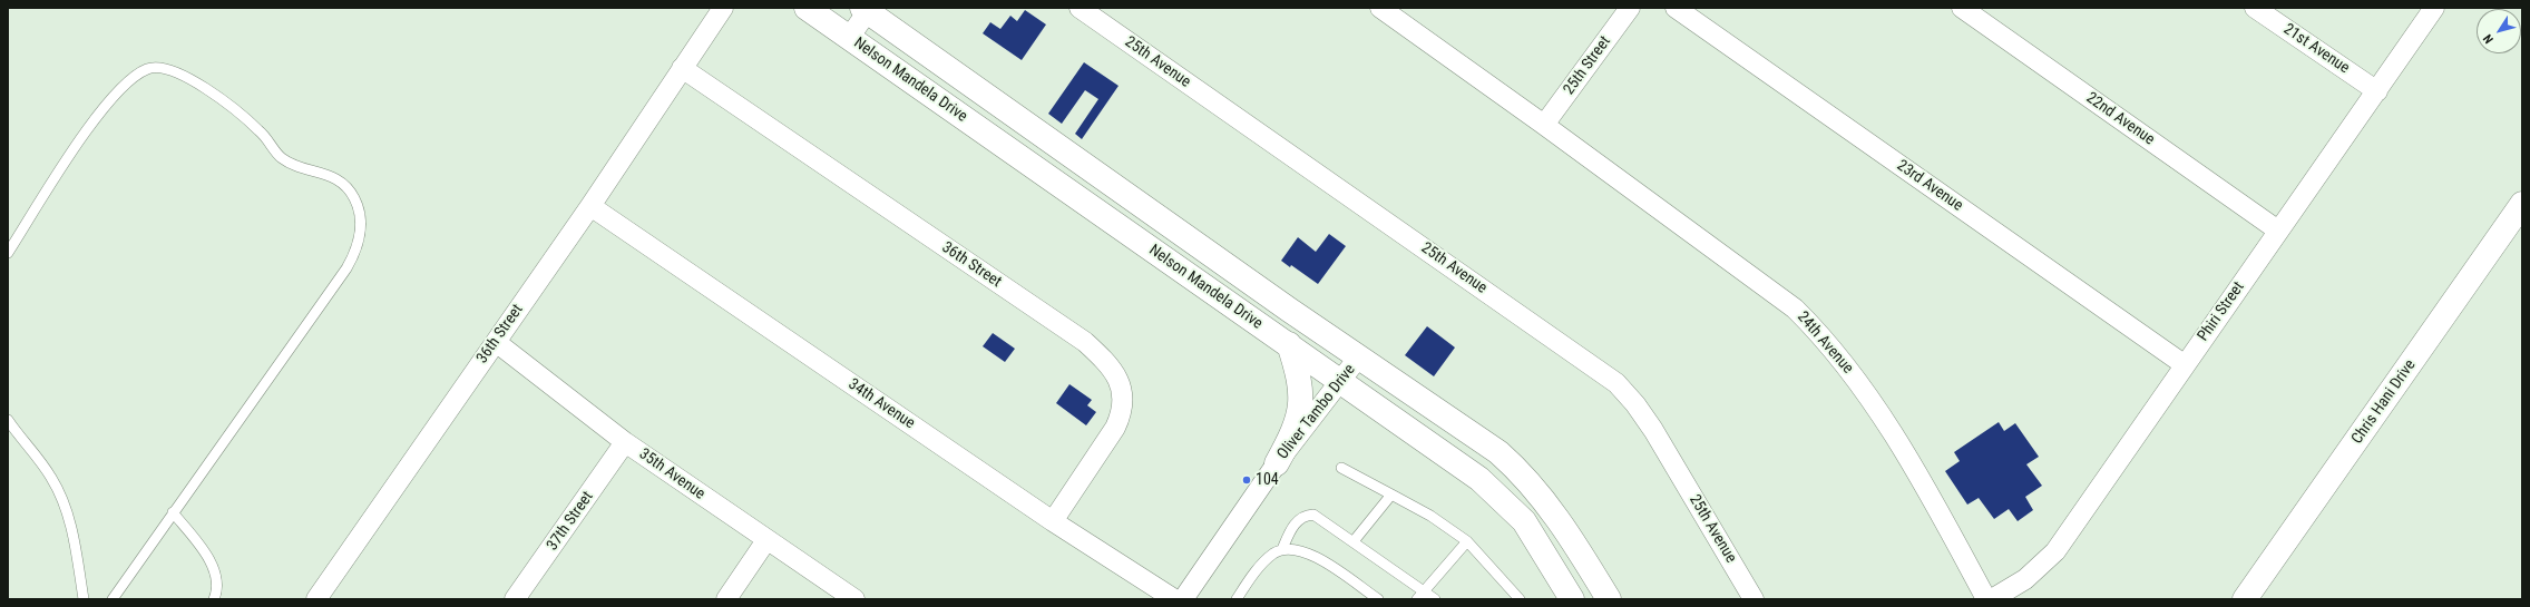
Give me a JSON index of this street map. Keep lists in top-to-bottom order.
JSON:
{
  "streets": {
    "main road": ["Nelson Mandela Drive", "Chris Hani Drive"],
    "street": [
      "21st Avenue",
      "25th Avenue",
      "25th Street",
      "22nd Avenue",
      "23rd Avenue",
      "36th Street",
      "Phiri Street",
      "24th Avenue",
      "34th Avenue",
      "Oliver Tambo Drive",
      "35th Avenue",
      "37th Street"
    ]
  },
  "crossings": [
    ["21st Avenue", "Phiri Street"],
    ["25th Street", "24th Avenue"],
    ["Nelson Mandela Drive", "Oliver Tambo Drive"],
    ["22nd Avenue", "Phiri Street"],
    ["23rd Avenue", "Phiri Street"],
    ["36th Street", "34th Avenue"],
    ["36th Street", "35th Avenue"],
    ["35th Avenue", "37th Street"]
  ],
  "places": ["104"],
  "north": "bottom left"
}
